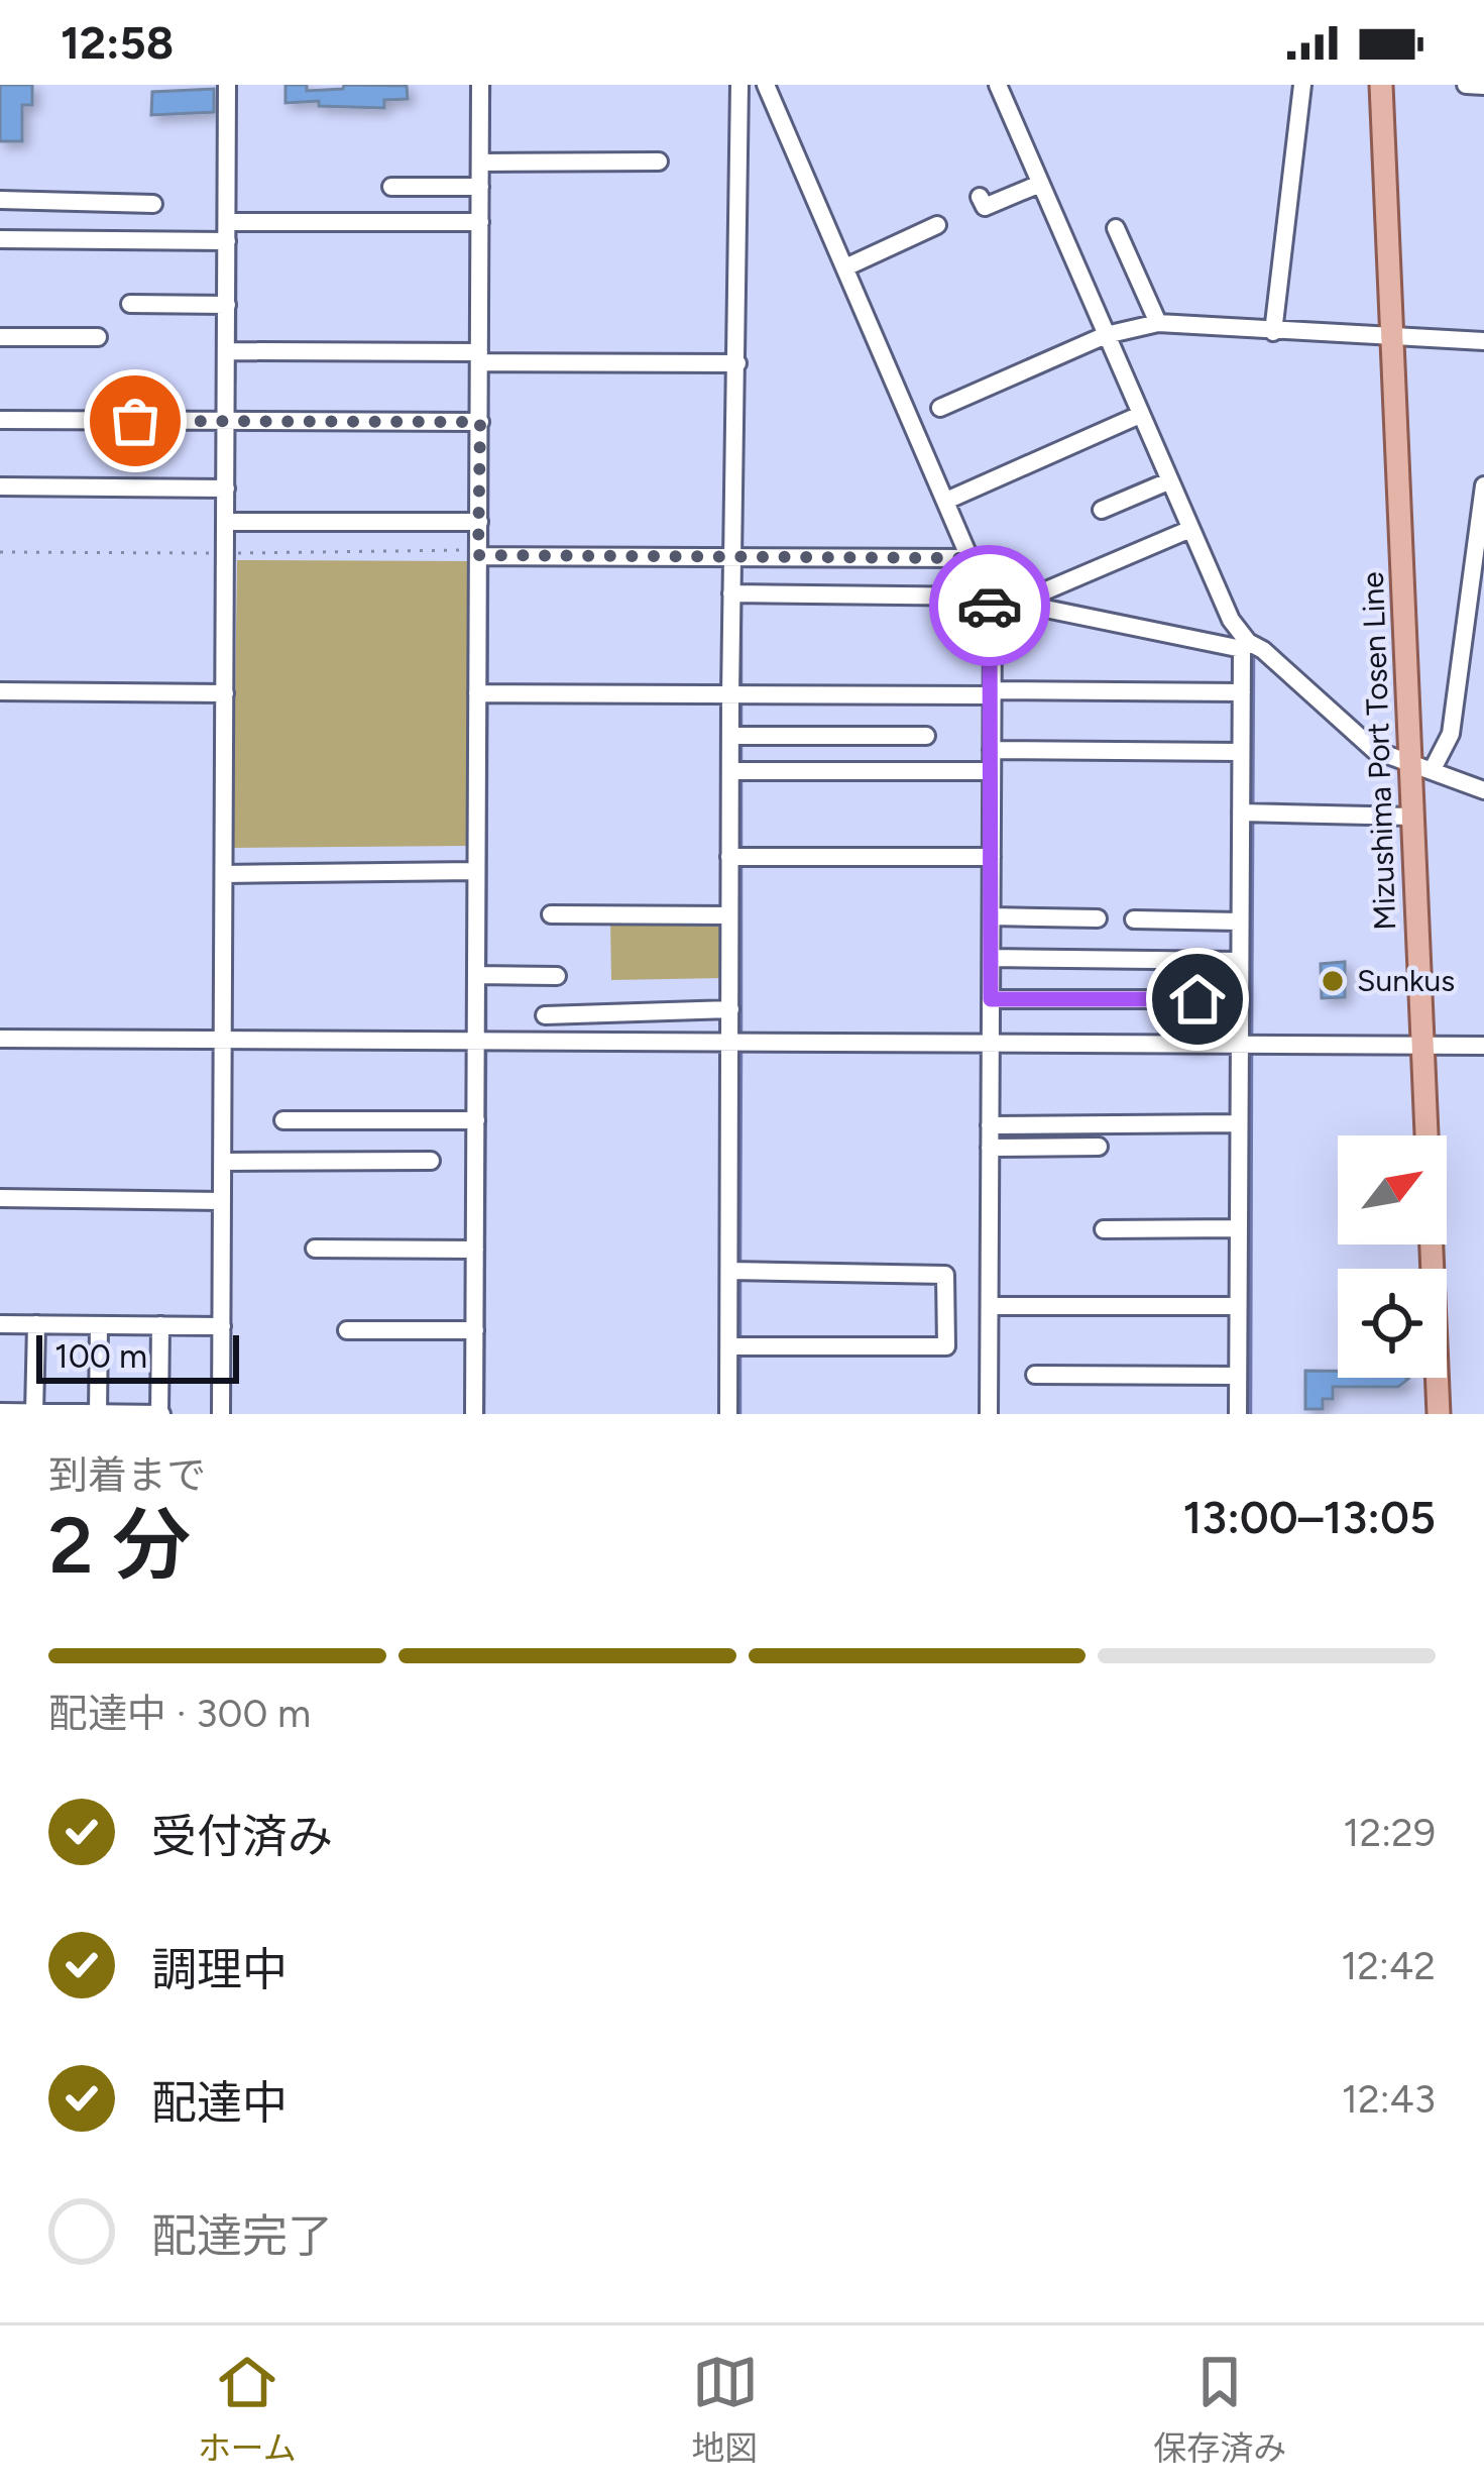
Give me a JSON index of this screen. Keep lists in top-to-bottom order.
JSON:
{
  "streets": {
    "main road": ["Mizushima Port Tosen Line"]
  },
  "places": ["Sunkus"],
  "scale_bar": "100 m",
  "north": "top right",
  "page": {
    "status": "12:58",
    "scale": "100 m",
    "heading": ["2 分", "到着まで", "13:00–13:05"],
    "bar": "配達中 · 300 m",
    "list": [
      ["受付済み", "12:29"],
      ["調理中", "12:42"],
      ["配達中", "12:43"],
      "配達完了"
    ],
    "tabs": ["ホーム", "地図", "保存済み"]
  }
}
